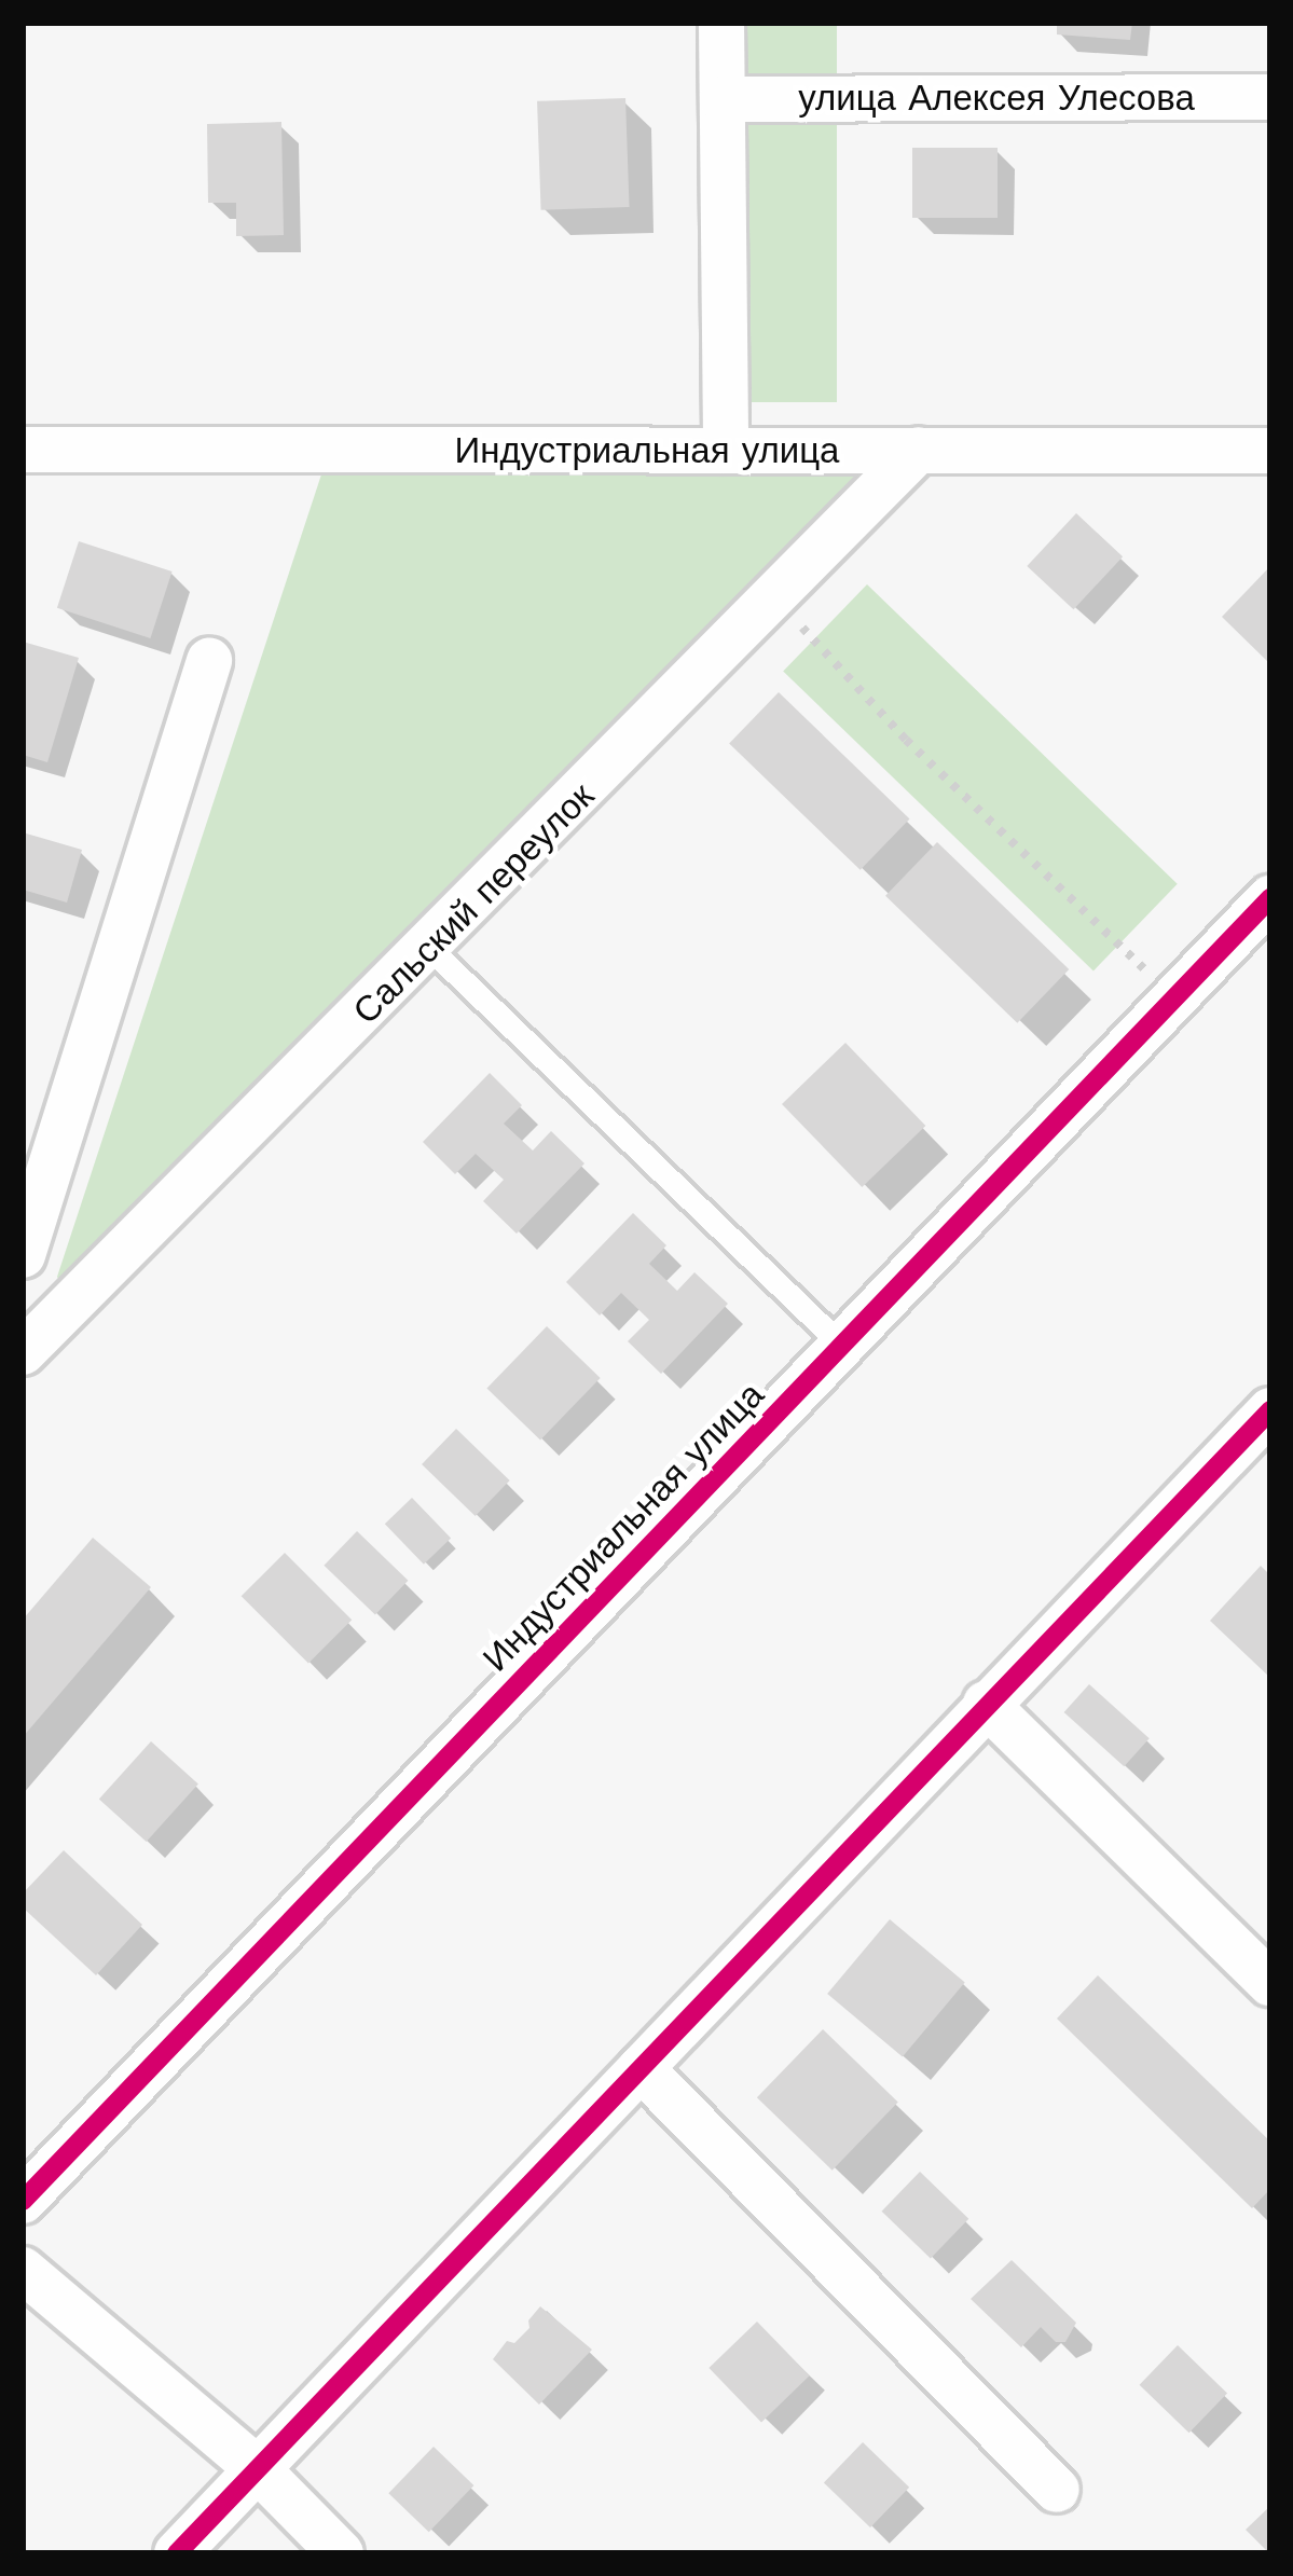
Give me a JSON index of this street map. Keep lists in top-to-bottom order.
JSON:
{
  "streets": {
    "street": ["улица Алексея Улесова", "Индустриальная улица", "Сальский переулок"]
  },
  "crossings": [
    ["Индустриальная улица", "Сальский переулок"]
  ]
}
